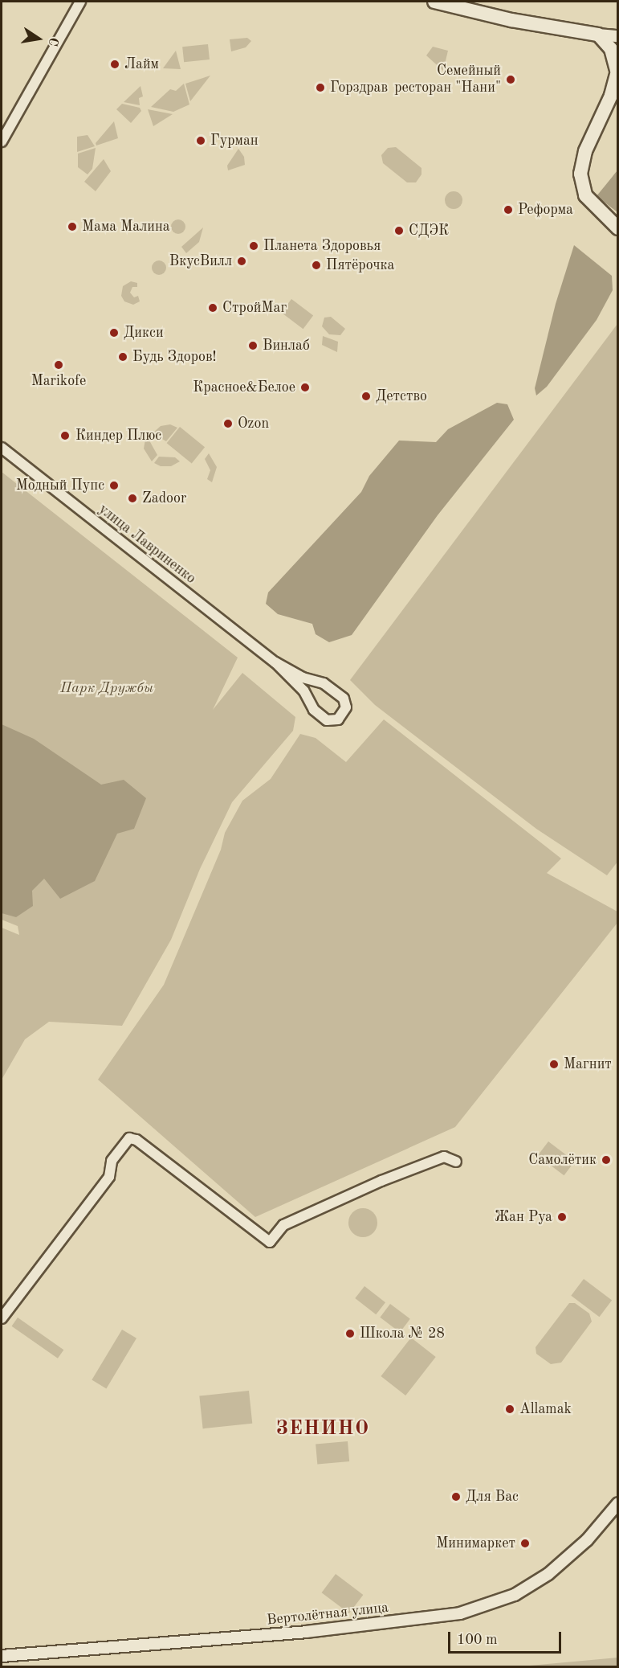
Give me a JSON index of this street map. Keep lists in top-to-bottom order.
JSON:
{
  "streets": {
    "street": ["улица Лавриненко", "Вертолётная улица"]
  },
  "districts": ["ЗЕНИНО"],
  "parks": ["Парк Дружбы"],
  "places": [
    "Лайм",
    "Семейный ресторан \"Нани\"",
    "Горздрав",
    "Гурман",
    "Реформа",
    "Мама Малина",
    "СДЭК",
    "Планета Здоровья",
    "ВкусВилл",
    "Пятёрочка",
    "СтройМаг",
    "Дикси",
    "Винлаб",
    "Будь Здоров!",
    "Marikofe",
    "Красное&Белое",
    "Детство",
    "Ozon",
    "Киндер Плюс",
    "Модный Пупс",
    "Zadoor",
    "Магнит",
    "Самолётик",
    "Жан Руа",
    "Школа № 28",
    "Allamak",
    "Для Вас",
    "Минимаркет"
  ],
  "scale_bar": "100 m",
  "north": "right"
}
